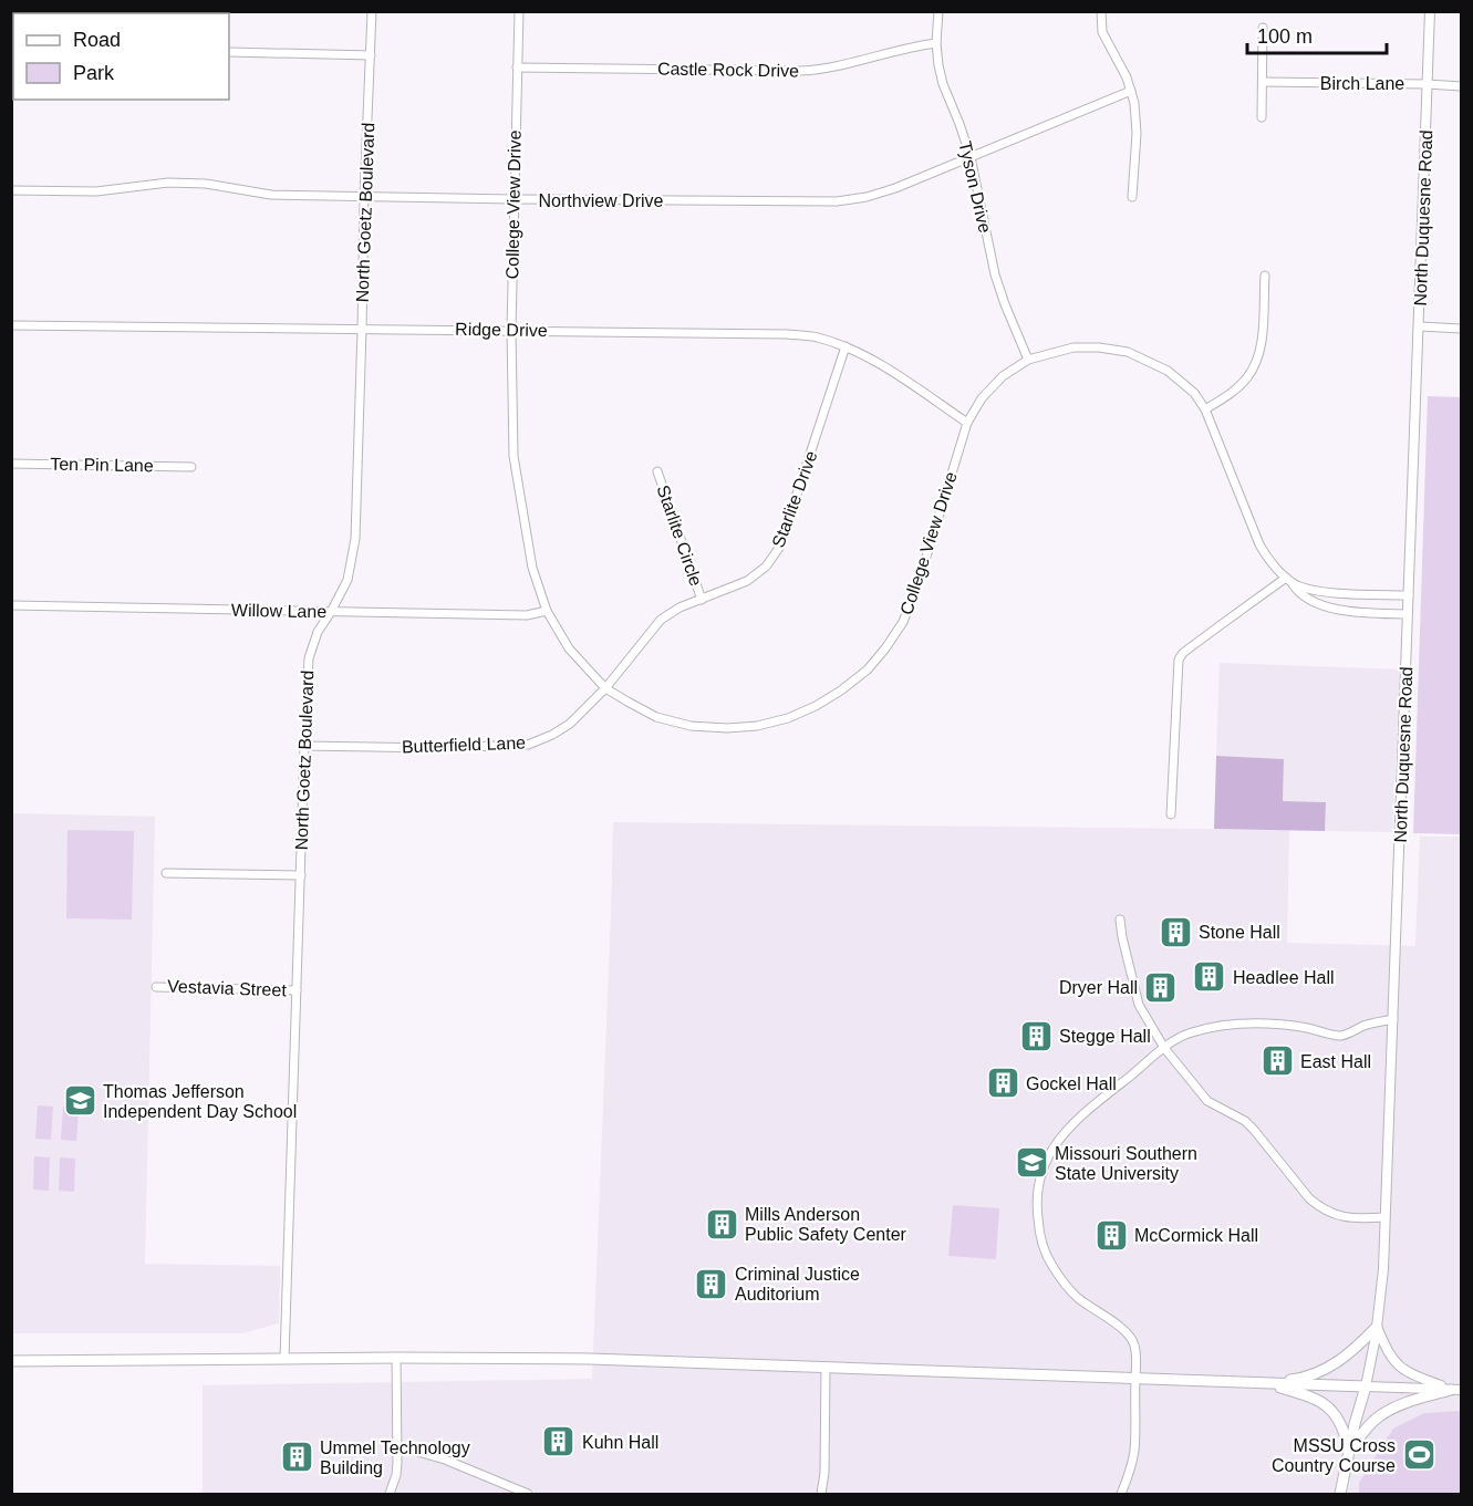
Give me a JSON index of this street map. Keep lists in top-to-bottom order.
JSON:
{
  "streets": {
    "main road": ["North Duquesne Road"],
    "street": [
      "Castle Rock Drive",
      "Birch Lane",
      "Tyson Drive",
      "Northview Drive",
      "College View Drive",
      "North Goetz Boulevard",
      "Ridge Drive",
      "Ten Pin Lane",
      "Starlite Drive",
      "Starlite Circle",
      "Willow Lane",
      "Butterfield Lane",
      "Vestavia Street"
    ]
  },
  "crossings": [
    ["Castle Rock Drive", "Tyson Drive"],
    ["Castle Rock Drive", "College View Drive"],
    ["Birch Lane", "North Duquesne Road"],
    ["Tyson Drive", "Northview Drive"],
    ["Tyson Drive", "College View Drive"],
    ["Northview Drive", "College View Drive"],
    ["Northview Drive", "North Goetz Boulevard"],
    ["College View Drive", "North Duquesne Road"],
    ["College View Drive", "Ridge Drive"],
    ["College View Drive", "Starlite Drive"],
    ["College View Drive", "Willow Lane"],
    ["College View Drive", "Butterfield Lane"],
    ["North Goetz Boulevard", "Ridge Drive"],
    ["North Goetz Boulevard", "Willow Lane"],
    ["North Goetz Boulevard", "Butterfield Lane"],
    ["North Goetz Boulevard", "Vestavia Street"],
    ["Ridge Drive", "Starlite Drive"],
    ["Starlite Drive", "Starlite Circle"],
    ["Starlite Drive", "Butterfield Lane"]
  ],
  "places": {
    "building": [
      "Stone Hall",
      "Headlee Hall",
      "Dryer Hall",
      "Stegge Hall",
      "East Hall",
      "Gockel Hall",
      "Mills Anderson Public Safety Center",
      "McCormick Hall",
      "Criminal Justice Auditorium",
      "Kuhn Hall",
      "Ummel Technology Building"
    ],
    "school or university": ["Thomas Jefferson Independent Day School", "Missouri Southern State University"],
    "sports": ["MSSU Cross Country Course"]
  },
  "legend": ["Road", "Park"],
  "scale_bar": "100 m"
}
